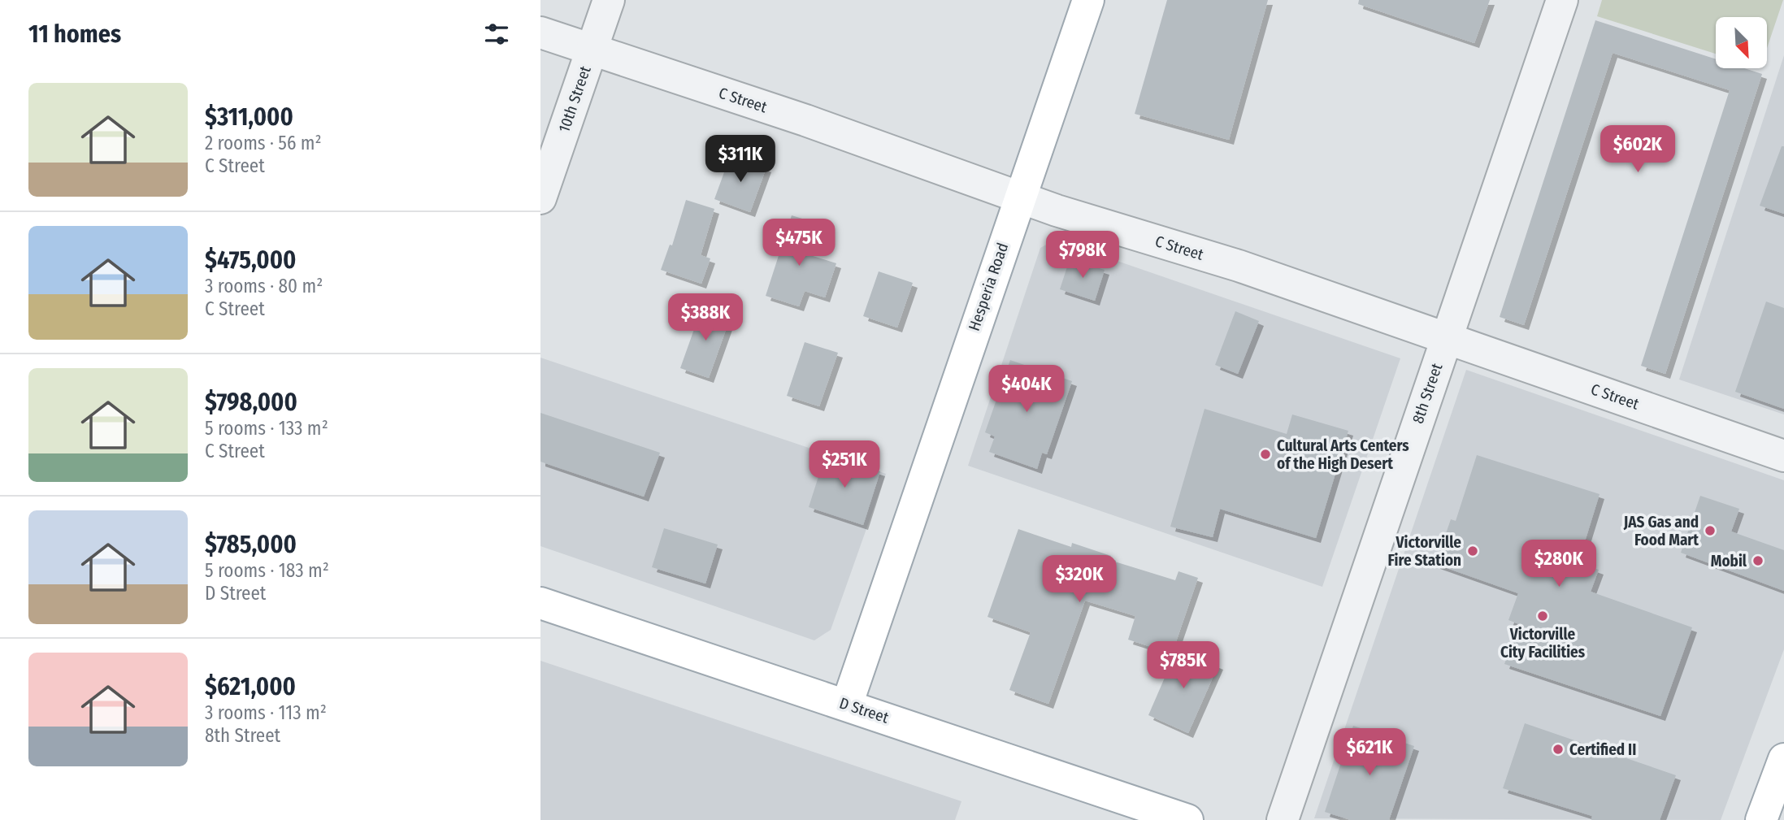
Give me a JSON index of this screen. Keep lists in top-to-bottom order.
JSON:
{
  "streets": {
    "main road": ["Hesperia Road", "D Street"],
    "street": ["10th Street", "C Street", "8th Street"]
  },
  "crossings": [
    ["10th Street", "C Street"],
    ["C Street", "Hesperia Road"],
    ["C Street", "8th Street"],
    ["Hesperia Road", "D Street"]
  ],
  "places": [
    "Cultural Arts Centers of the High Desert",
    "JAS Gas and Food Mart",
    "Victorville Fire Station",
    "Mobil",
    "Victorville City Facilities",
    "Certified II"
  ],
  "north": "bottom right",
  "page": {
    "heading": "11 homes",
    "list": [
      {
        "name": "$311,000",
        "note": "2 rooms · 56 m² · C Street"
      },
      {
        "name": "$475,000",
        "note": "3 rooms · 80 m² · C Street"
      },
      {
        "name": "$798,000",
        "note": "5 rooms · 133 m² · C Street"
      },
      {
        "name": "$785,000",
        "note": "5 rooms · 183 m² · D Street"
      },
      {
        "name": "$621,000",
        "note": "3 rooms · 113 m² · 8th Street"
      }
    ],
    "price": [
      "$602K",
      "$311K",
      "$475K",
      "$798K",
      "$388K",
      "$404K",
      "$251K",
      "$280K",
      "$320K",
      "$785K",
      "$621K"
    ]
  }
}
